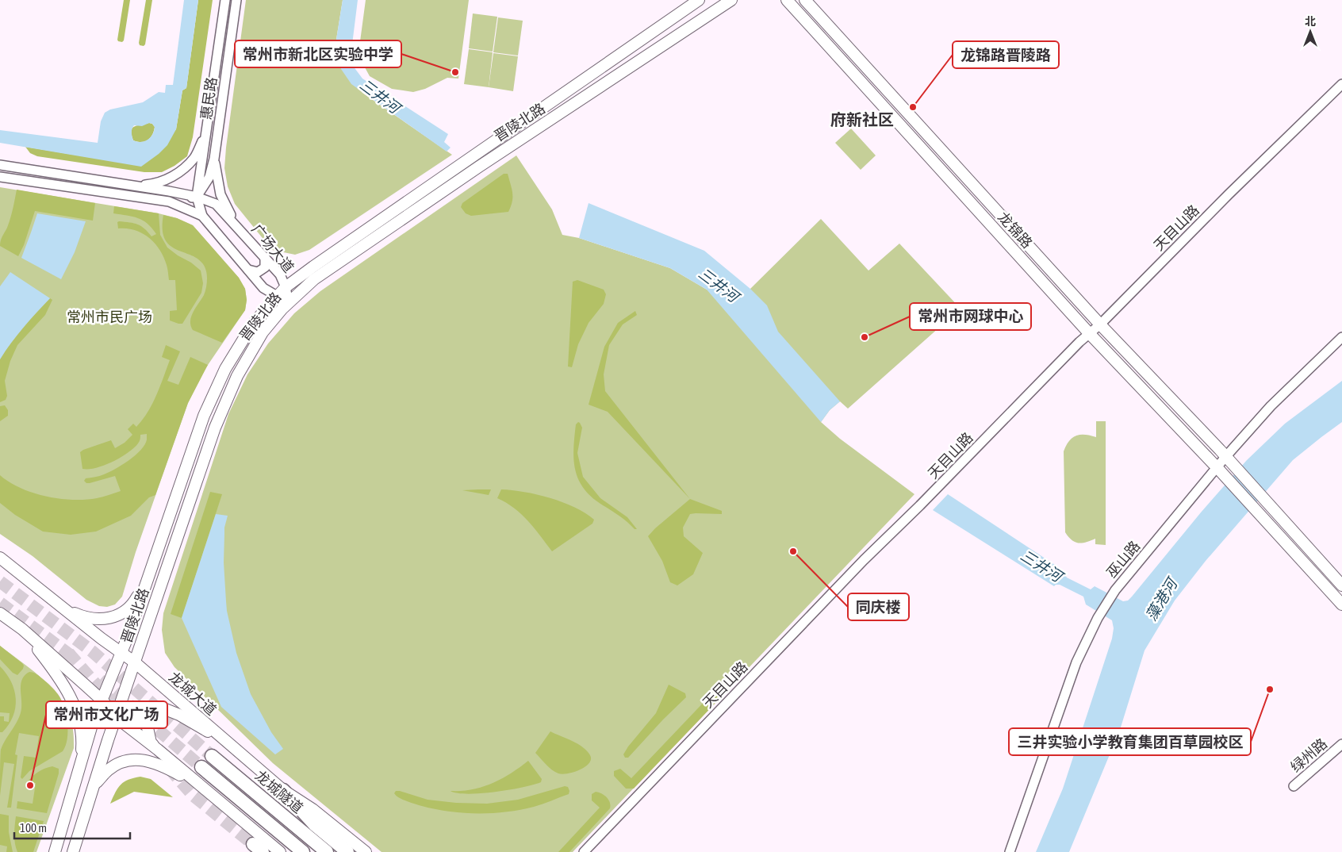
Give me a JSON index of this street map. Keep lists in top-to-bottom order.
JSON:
{
  "streets": {
    "highway": ["龙城隧道"],
    "main road": ["晋陵北路", "龙锦路", "龙城大道"],
    "street": [
      "惠民路",
      "天目山路",
      "广场大道",
      "巫山路",
      "绿州路"
    ]
  },
  "crossings": [
    ["惠民路", "广场大道"],
    ["晋陵北路", "广场大道"],
    ["晋陵北路", "龙城大道"],
    ["天目山路", "龙锦路"],
    ["龙锦路", "巫山路"]
  ],
  "districts": ["府新社区"],
  "water": ["三井河", "藻港河"],
  "parks": ["常州市民广场"],
  "places": [
    "常州市新北区实验中学",
    "龙锦路晋陵路",
    "常州市网球中心",
    "同庆楼",
    "三井实验小学教育集团百草园校区",
    "常州市文化广场"
  ],
  "scale_bar": "100 m",
  "north": "top"
}
